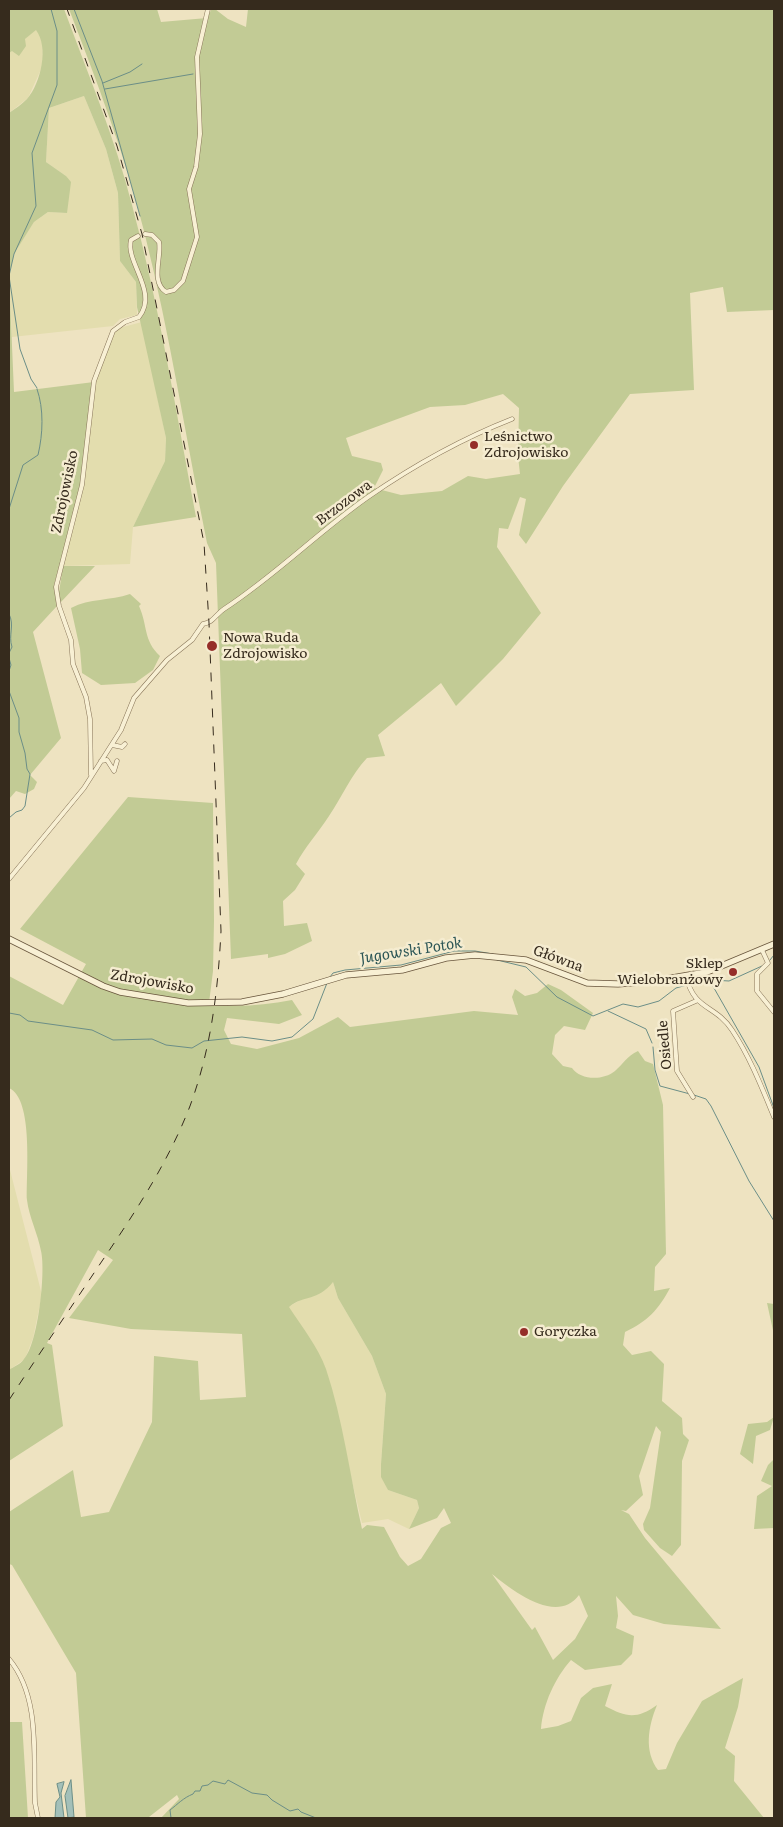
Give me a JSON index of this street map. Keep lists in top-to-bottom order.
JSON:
{
  "streets": {
    "street": [
      "Zdrojowisko",
      "Brzozowa",
      "Główna",
      "Osiedle"
    ]
  },
  "crossings": [
    ["Zdrojowisko", "Główna"]
  ],
  "water": ["Jugowski Potok"],
  "places": [
    "Leśnictwo Zdrojowisko",
    "Nowa Ruda Zdrojowisko",
    "Sklep Wielobranżowy",
    "Goryczka"
  ]
}
